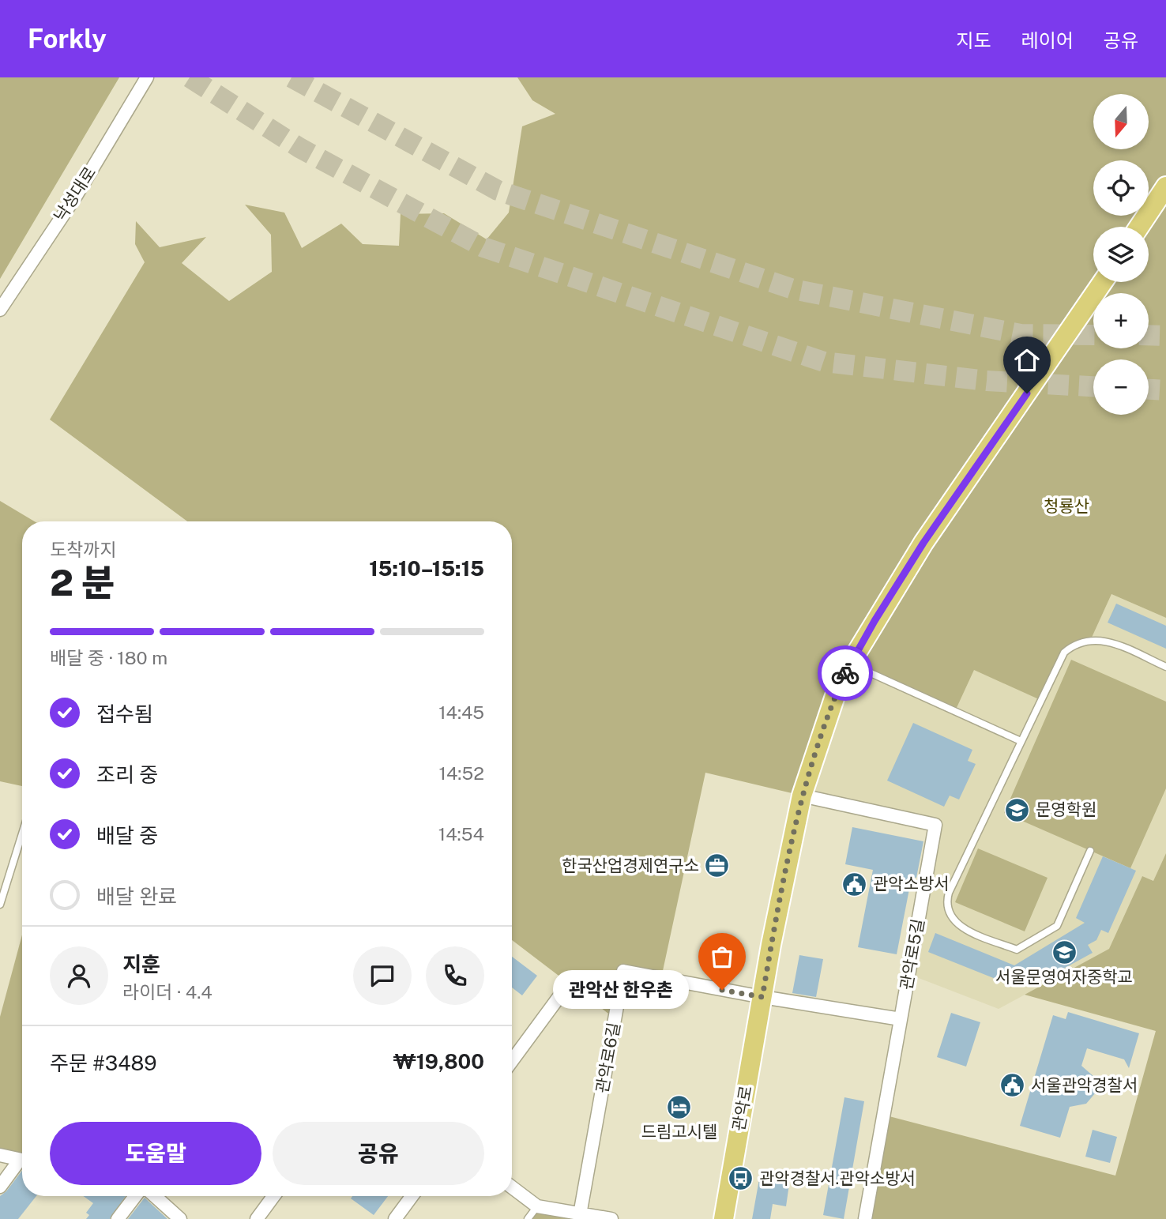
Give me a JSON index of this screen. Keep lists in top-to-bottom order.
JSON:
{
  "streets": {
    "main road": ["관악로"],
    "street": ["낙성대로", "관악로5길", "관악로6길"]
  },
  "crossings": [
    ["관악로5길", "관악로"],
    ["관악로6길", "관악로"]
  ],
  "parks": ["청룡산"],
  "places": {
    "school or university": ["문영학원", "서울문영여자중학교"],
    "office": ["한국산업경제연구소"],
    "public building": ["관악소방서", "서울관악경찰서"],
    "other": ["관악산 한우촌"],
    "hotel": ["드림고시텔"],
    "bus stop": ["관악경찰서.관악소방서"]
  },
  "north": "bottom",
  "page": {
    "header": "Forkly",
    "nav": ["지도", "레이어", "공유"],
    "map_buttons": ["+", "−"],
    "heading": ["2 분", "도착까지", "15:10–15:15"],
    "panel": [
      "지훈",
      "라이더 · 4.4",
      "주문 #3489",
      "₩19,800"
    ],
    "bar": "배달 중 · 180 m",
    "list": [
      ["접수됨", "14:45"],
      ["조리 중", "14:52"],
      ["배달 중", "14:54"],
      "배달 완료"
    ],
    "bubble": "관악산 한우촌",
    "buttons": ["도움말", "공유"]
  }
}
